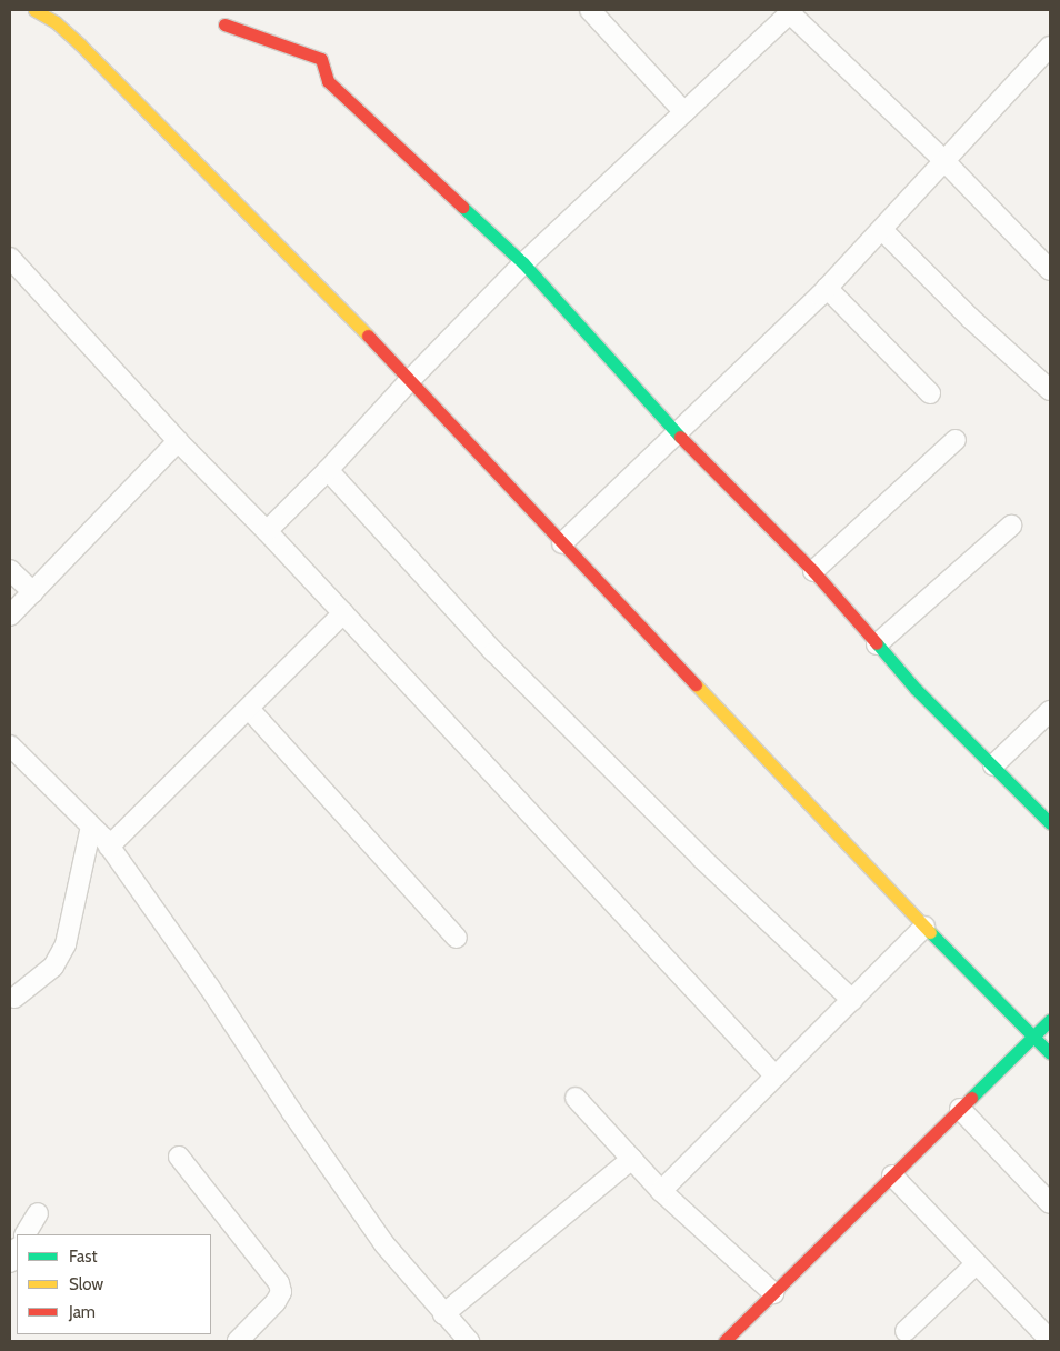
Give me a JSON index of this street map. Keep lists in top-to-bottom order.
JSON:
{
  "legend": ["Fast", "Slow", "Jam"]
}
